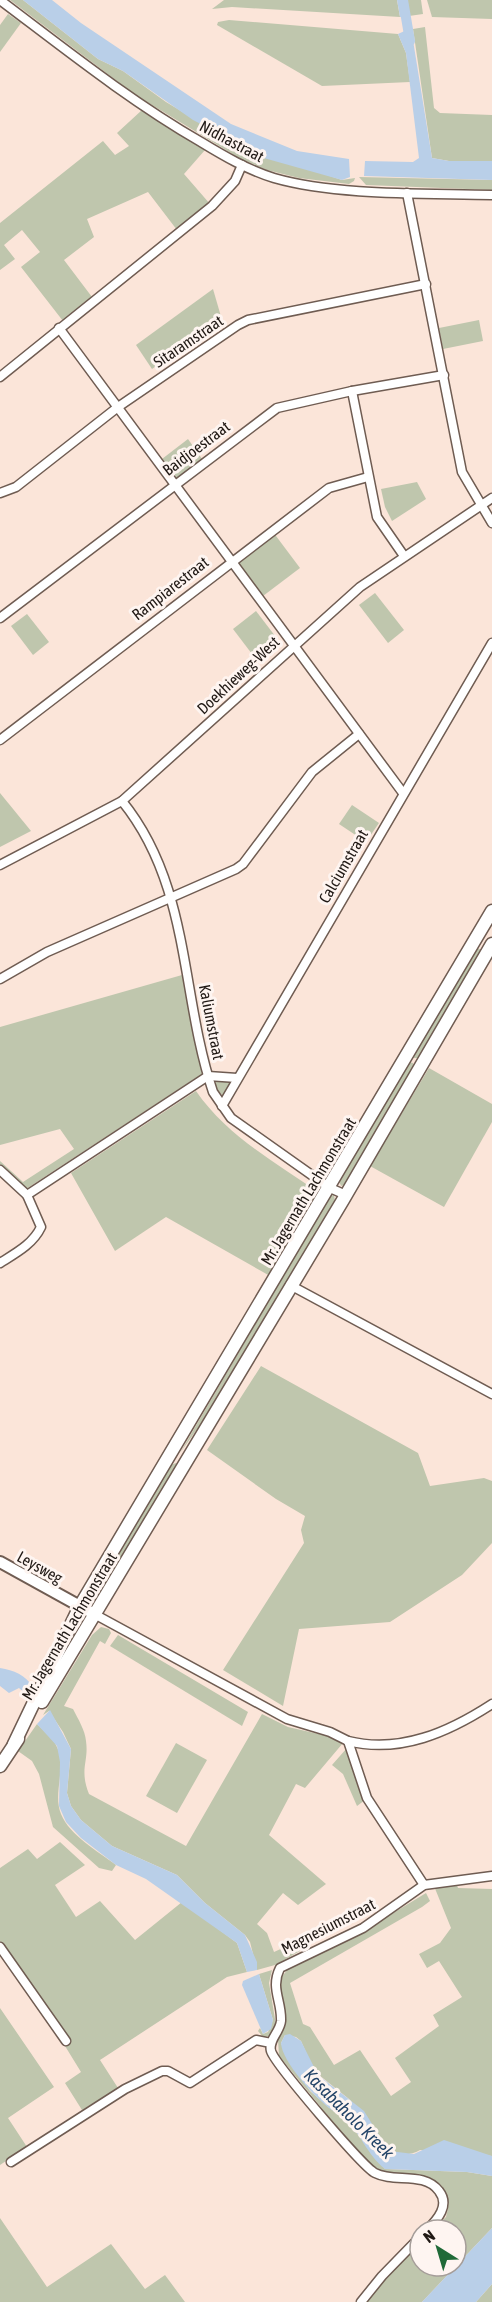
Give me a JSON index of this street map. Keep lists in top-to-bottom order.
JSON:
{
  "streets": {
    "main road": ["Mr. Jagernath Lachmonstraat"],
    "street": [
      "Nidhastraat",
      "Sitaramstraat",
      "Baidjoestraat",
      "Rampiarestraat",
      "Doekhieweg-West",
      "Calciumstraat",
      "Kaliumstraat",
      "Leysweg",
      "Magnesiumstraat"
    ]
  },
  "crossings": [
    ["Doekhieweg-West", "Kaliumstraat"],
    ["Calciumstraat", "Kaliumstraat"],
    ["Kaliumstraat", "Mr. Jagernath Lachmonstraat"],
    ["Mr. Jagernath Lachmonstraat", "Leysweg"]
  ],
  "water": ["Kasabaholo Kreek"],
  "north": "top left"
}
